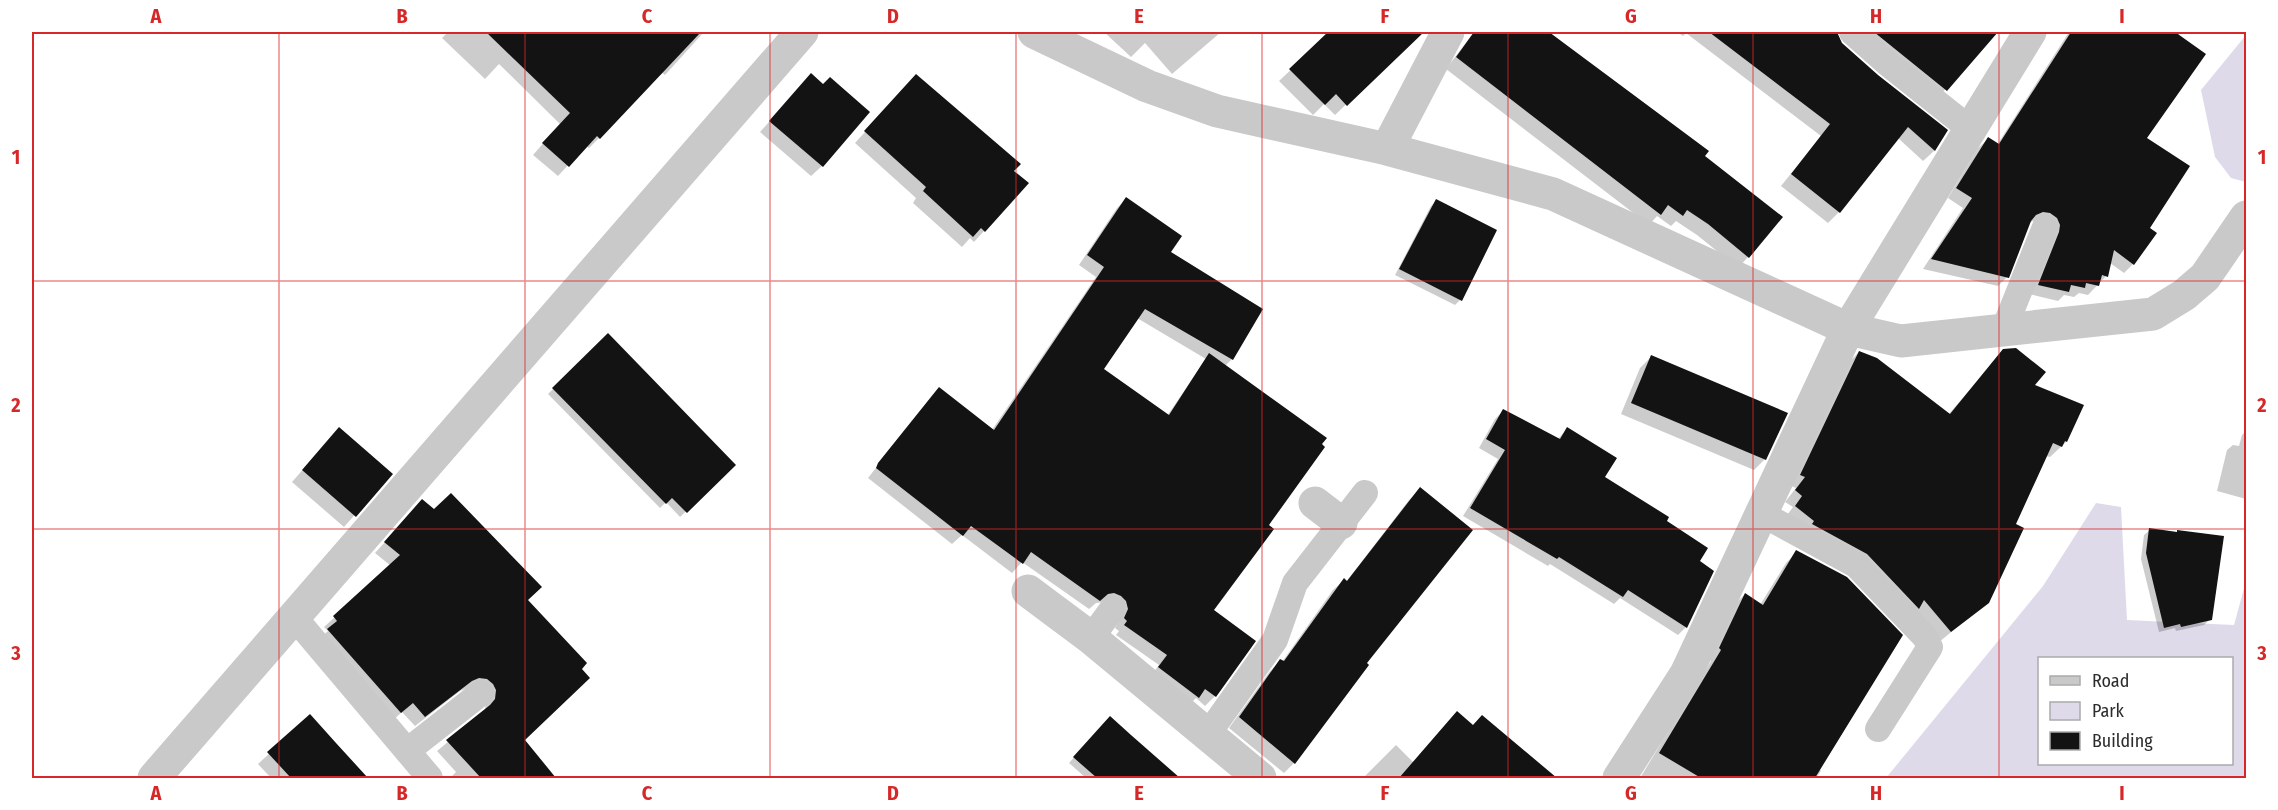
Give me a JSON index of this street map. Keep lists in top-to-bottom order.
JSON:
{
  "legend": ["Road", "Park", "Building"],
  "grid": {
    "columns": [
      "A",
      "B",
      "C",
      "D",
      "E",
      "F",
      "G",
      "H",
      "I"
    ],
    "rows": ["1", "2", "3"]
  }
}
